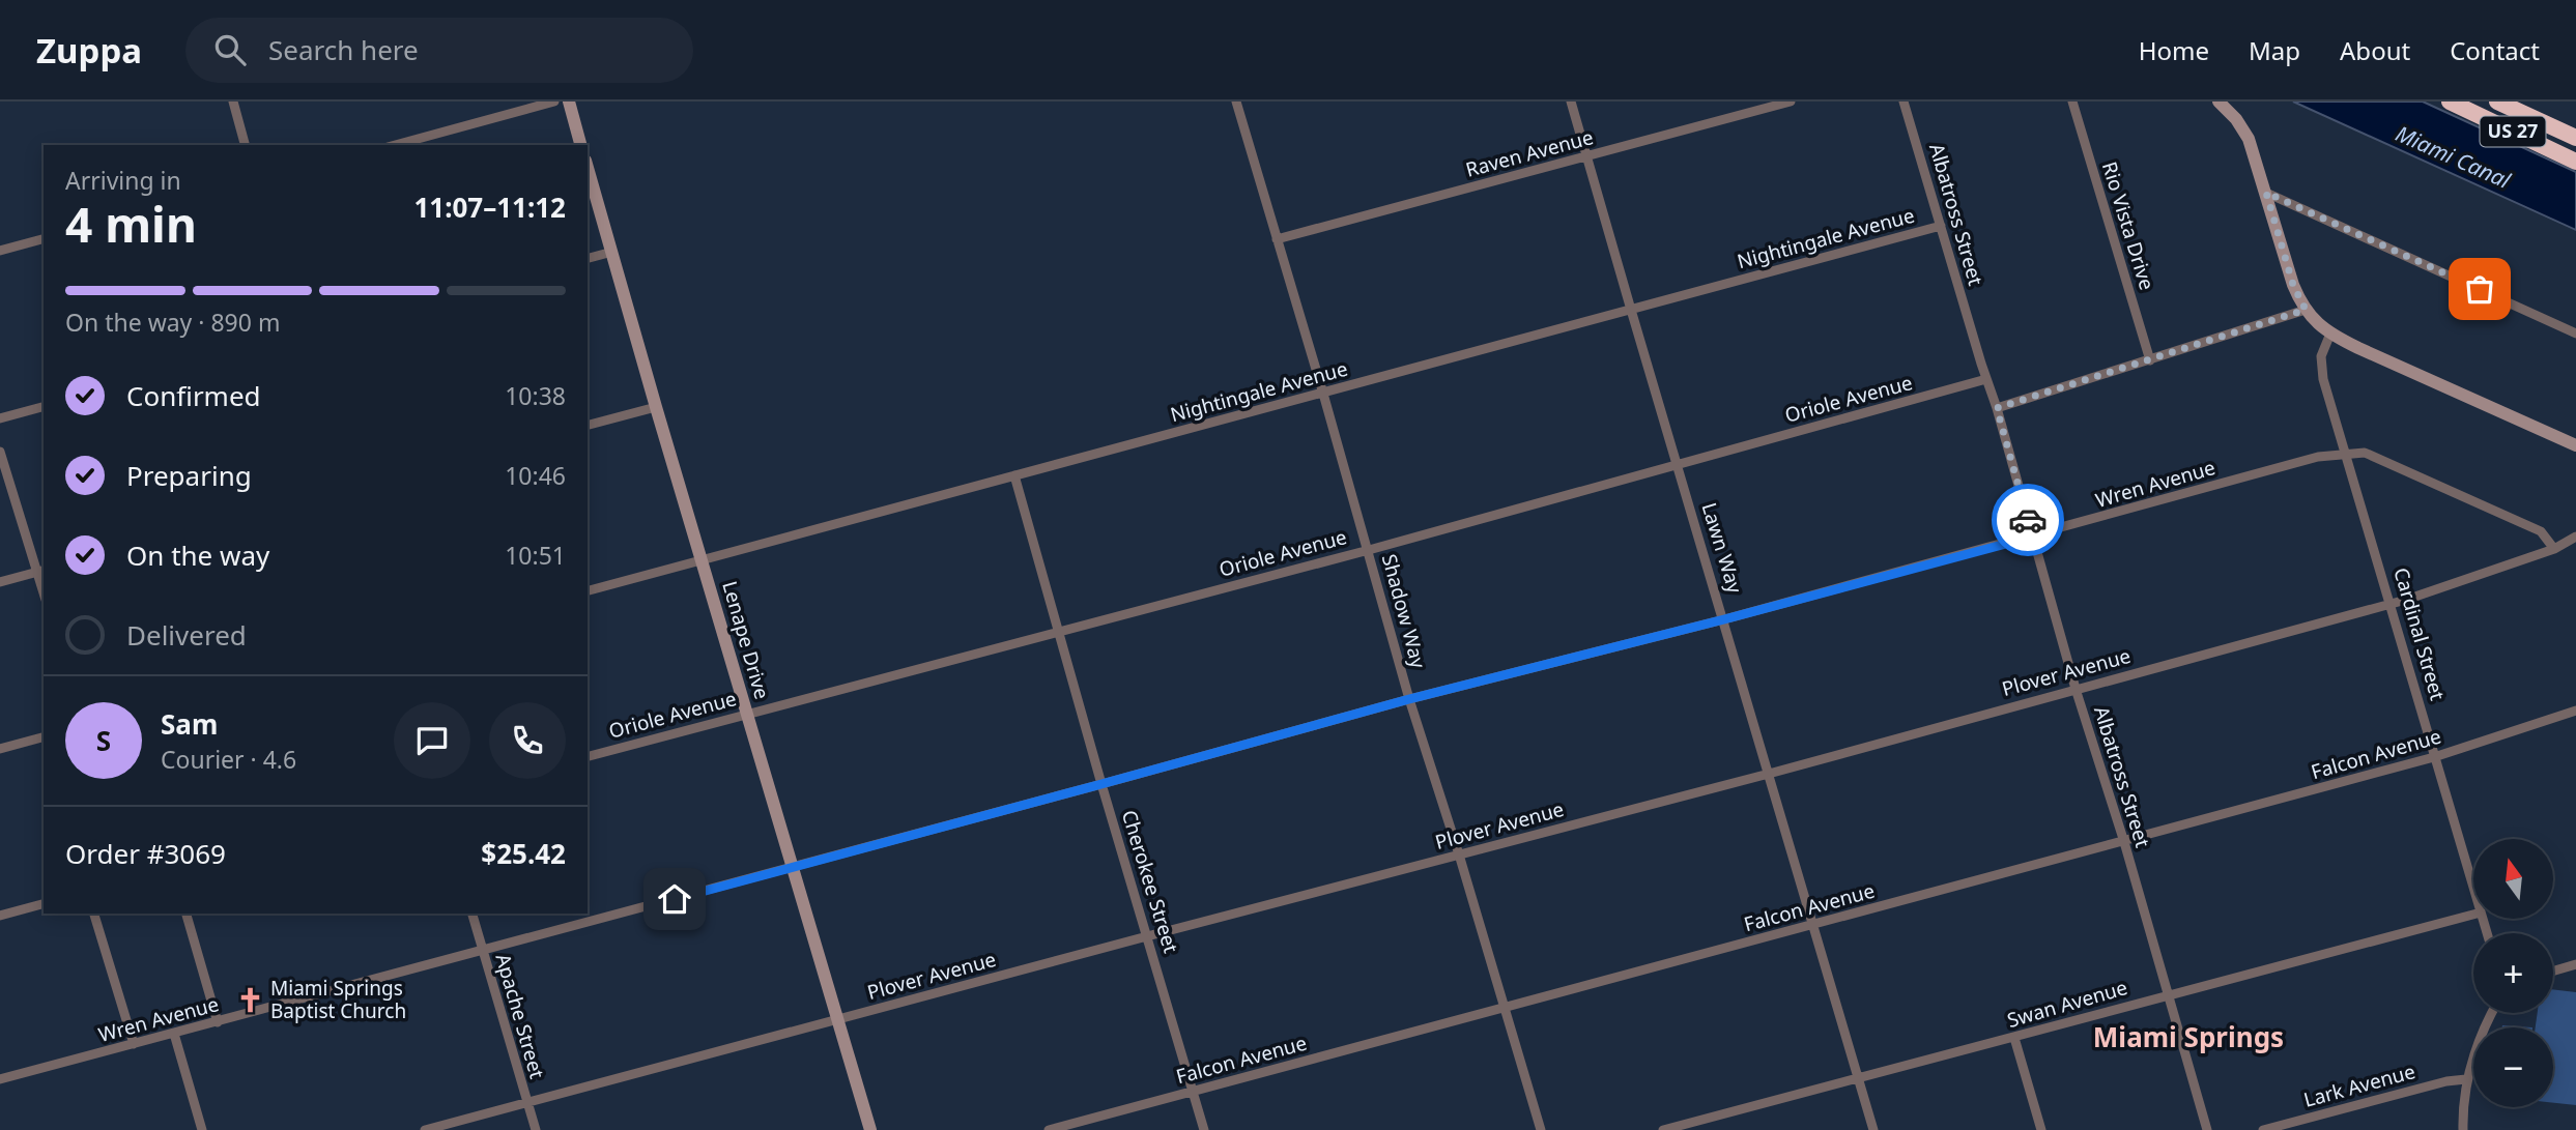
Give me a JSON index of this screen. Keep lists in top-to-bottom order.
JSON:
{
  "streets": {
    "highway": ["US 27"],
    "street": [
      "Raven Avenue",
      "Albatross Street",
      "Rio Vista Drive",
      "Nightingale Avenue",
      "Oriole Avenue",
      "Wren Avenue",
      "Lawn Way",
      "Shadow Way",
      "Cardinal Street",
      "Lenape Drive",
      "Plover Avenue",
      "Falcon Avenue",
      "Cherokee Street",
      "Swan Avenue",
      "Apache Street",
      "Lark Avenue"
    ]
  },
  "crossings": [
    ["Raven Avenue", "Lawn Way"],
    ["Raven Avenue", "Shadow Way"],
    ["Albatross Street", "Nightingale Avenue"],
    ["Albatross Street", "Oriole Avenue"],
    ["Albatross Street", "Wren Avenue"],
    ["Albatross Street", "Plover Avenue"],
    ["Albatross Street", "Falcon Avenue"],
    ["Albatross Street", "Swan Avenue"],
    ["Nightingale Avenue", "Lawn Way"],
    ["Nightingale Avenue", "Shadow Way"],
    ["Nightingale Avenue", "Lenape Drive"],
    ["Nightingale Avenue", "Cherokee Street"],
    ["Oriole Avenue", "Lawn Way"],
    ["Oriole Avenue", "Shadow Way"],
    ["Oriole Avenue", "Lenape Drive"],
    ["Oriole Avenue", "Cherokee Street"],
    ["Wren Avenue", "Lawn Way"],
    ["Wren Avenue", "Shadow Way"],
    ["Wren Avenue", "Cardinal Street"],
    ["Wren Avenue", "Lenape Drive"],
    ["Wren Avenue", "Plover Avenue"],
    ["Wren Avenue", "Cherokee Street"],
    ["Wren Avenue", "Apache Street"],
    ["Lawn Way", "Plover Avenue"],
    ["Lawn Way", "Falcon Avenue"],
    ["Lawn Way", "Swan Avenue"],
    ["Shadow Way", "Plover Avenue"],
    ["Shadow Way", "Falcon Avenue"],
    ["Cardinal Street", "Plover Avenue"],
    ["Cardinal Street", "Falcon Avenue"],
    ["Lenape Drive", "Plover Avenue"],
    ["Plover Avenue", "Cherokee Street"],
    ["Plover Avenue", "Apache Street"],
    ["Falcon Avenue", "Cherokee Street"]
  ],
  "districts": ["Miami Springs"],
  "water": ["Miami Canal"],
  "places": {
    "church": ["Miami Springs Baptist Church"]
  },
  "north": "top",
  "page": {
    "header": "Zuppa",
    "search": "Search here",
    "nav": [
      "Home",
      "Map",
      "About",
      "Contact"
    ],
    "heading": ["4 min", "Arriving in", "11:07–11:12"],
    "panel": [
      "Sam",
      "Courier · 4.6",
      "Order #3069",
      "$25.42"
    ],
    "bar": "On the way · 890 m",
    "list": [
      ["Confirmed", "10:38"],
      ["Preparing", "10:46"],
      ["On the way", "10:51"],
      "Delivered"
    ],
    "round": "S",
    "map_buttons": ["+", "−"]
  }
}
